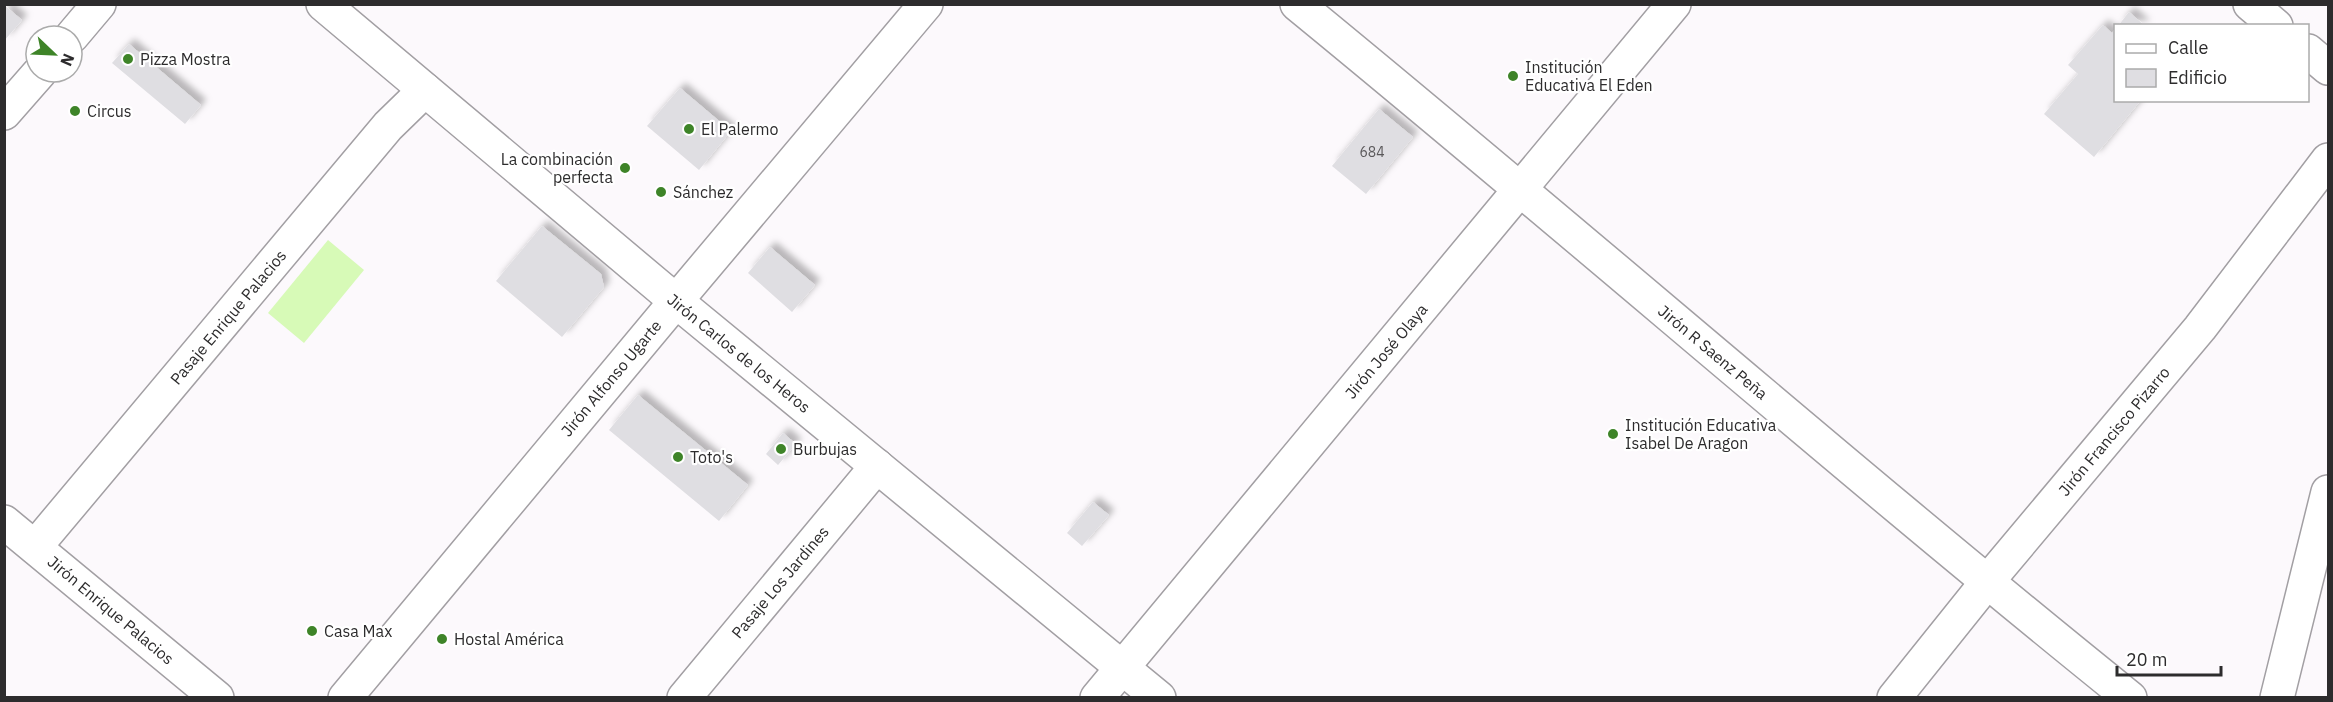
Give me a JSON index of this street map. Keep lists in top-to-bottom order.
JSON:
{
  "streets": {
    "street": [
      "Pasaje Enrique Palacios",
      "Jirón José Olaya",
      "Jirón R Saenz Peña",
      "Jirón Carlos de los Heros",
      "Jirón Alfonso Ugarte",
      "Jirón Francisco Pizarro",
      "Pasaje Los Jardines",
      "Jirón Enrique Palacios"
    ]
  },
  "crossings": [
    ["Pasaje Enrique Palacios", "Jirón Carlos de los Heros"],
    ["Pasaje Enrique Palacios", "Jirón Enrique Palacios"],
    ["Jirón José Olaya", "Jirón R Saenz Peña"],
    ["Jirón José Olaya", "Jirón Carlos de los Heros"],
    ["Jirón R Saenz Peña", "Jirón Francisco Pizarro"],
    ["Jirón Carlos de los Heros", "Jirón Alfonso Ugarte"],
    ["Jirón Carlos de los Heros", "Pasaje Los Jardines"]
  ],
  "places": [
    "Pizza Mostra",
    "Institución Educativa El Eden",
    "Circus",
    "El Palermo",
    "La combinación perfecta",
    "Sánchez",
    "Institución Educativa Isabel De Aragon",
    "Burbujas",
    "Toto's",
    "Casa Max",
    "Hostal América"
  ],
  "house_numbers": ["684"],
  "legend": ["Calle", "Edificio"],
  "scale_bar": "20 m",
  "north": "bottom right"
}
